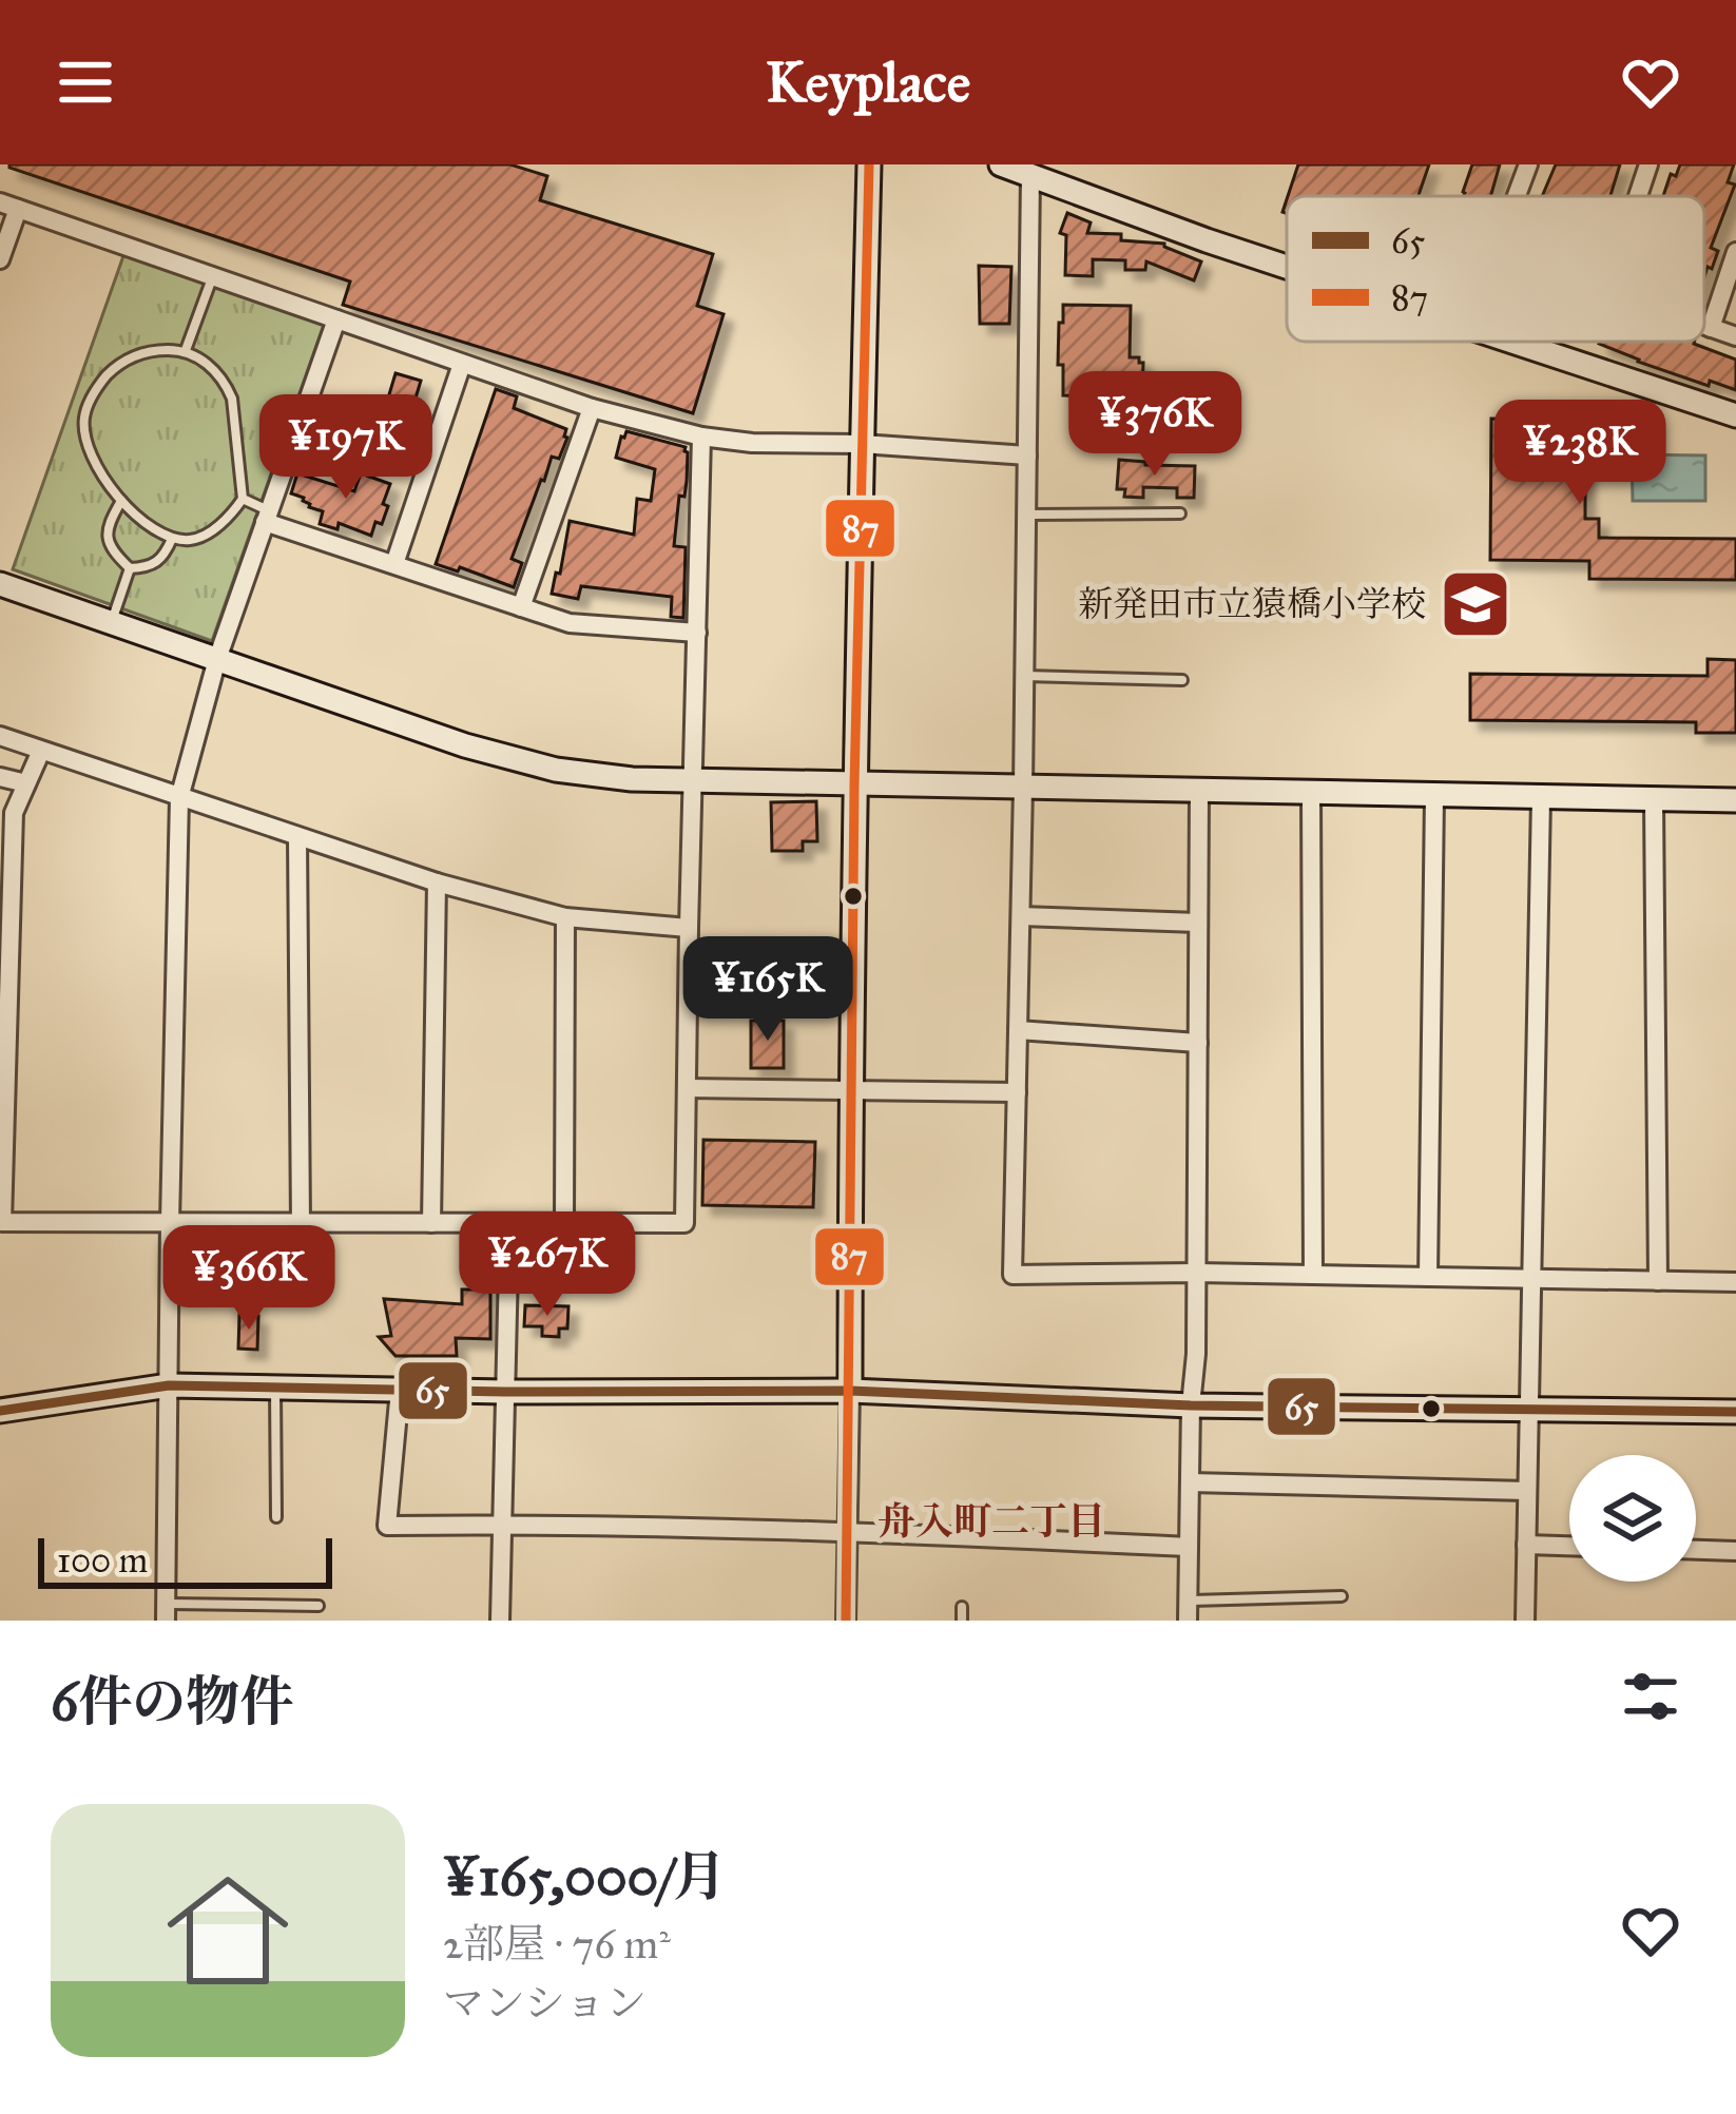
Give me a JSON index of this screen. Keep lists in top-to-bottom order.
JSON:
{
  "districts": ["舟入町二丁目"],
  "places": {
    "school or university": ["新発田市立猿橋小学校"]
  },
  "lines": ["transit line 87", "transit line 65"],
  "legend": ["65", "87"],
  "scale_bar": "100 m",
  "page": {
    "header": "Keyplace",
    "price": [
      "¥376K",
      "¥197K",
      "¥238K",
      "¥165K",
      "¥267K",
      "¥366K"
    ],
    "scale": "100 m",
    "heading": "6件の物件",
    "list": [
      {
        "name": "¥165,000/月",
        "note": "2部屋 · 76 m² · マンション"
      }
    ]
  }
}
